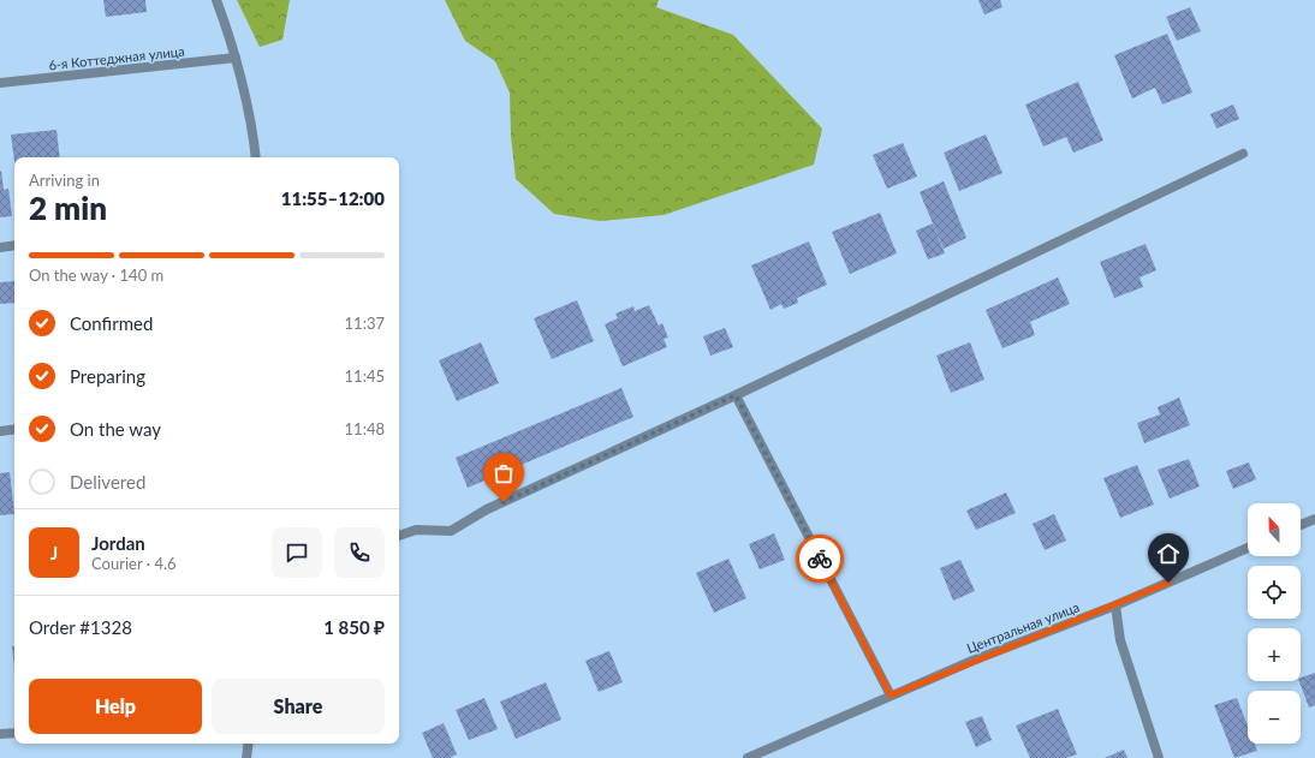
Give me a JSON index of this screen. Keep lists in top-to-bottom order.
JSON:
{
  "streets": {
    "street": ["6-я Коттеджная улица", "Центральная улица"]
  },
  "north": "top",
  "page": {
    "heading": ["2 min", "Arriving in", "11:55–12:00"],
    "panel": [
      "Jordan",
      "Courier · 4.6",
      "Order #1328",
      "1 850 ₽"
    ],
    "bar": "On the way · 140 m",
    "list": [
      ["Confirmed", "11:37"],
      ["Preparing", "11:45"],
      ["On the way", "11:48"],
      "Delivered"
    ],
    "map_buttons": ["+", "−"],
    "round": "J",
    "buttons": ["Help", "Share"]
  }
}
